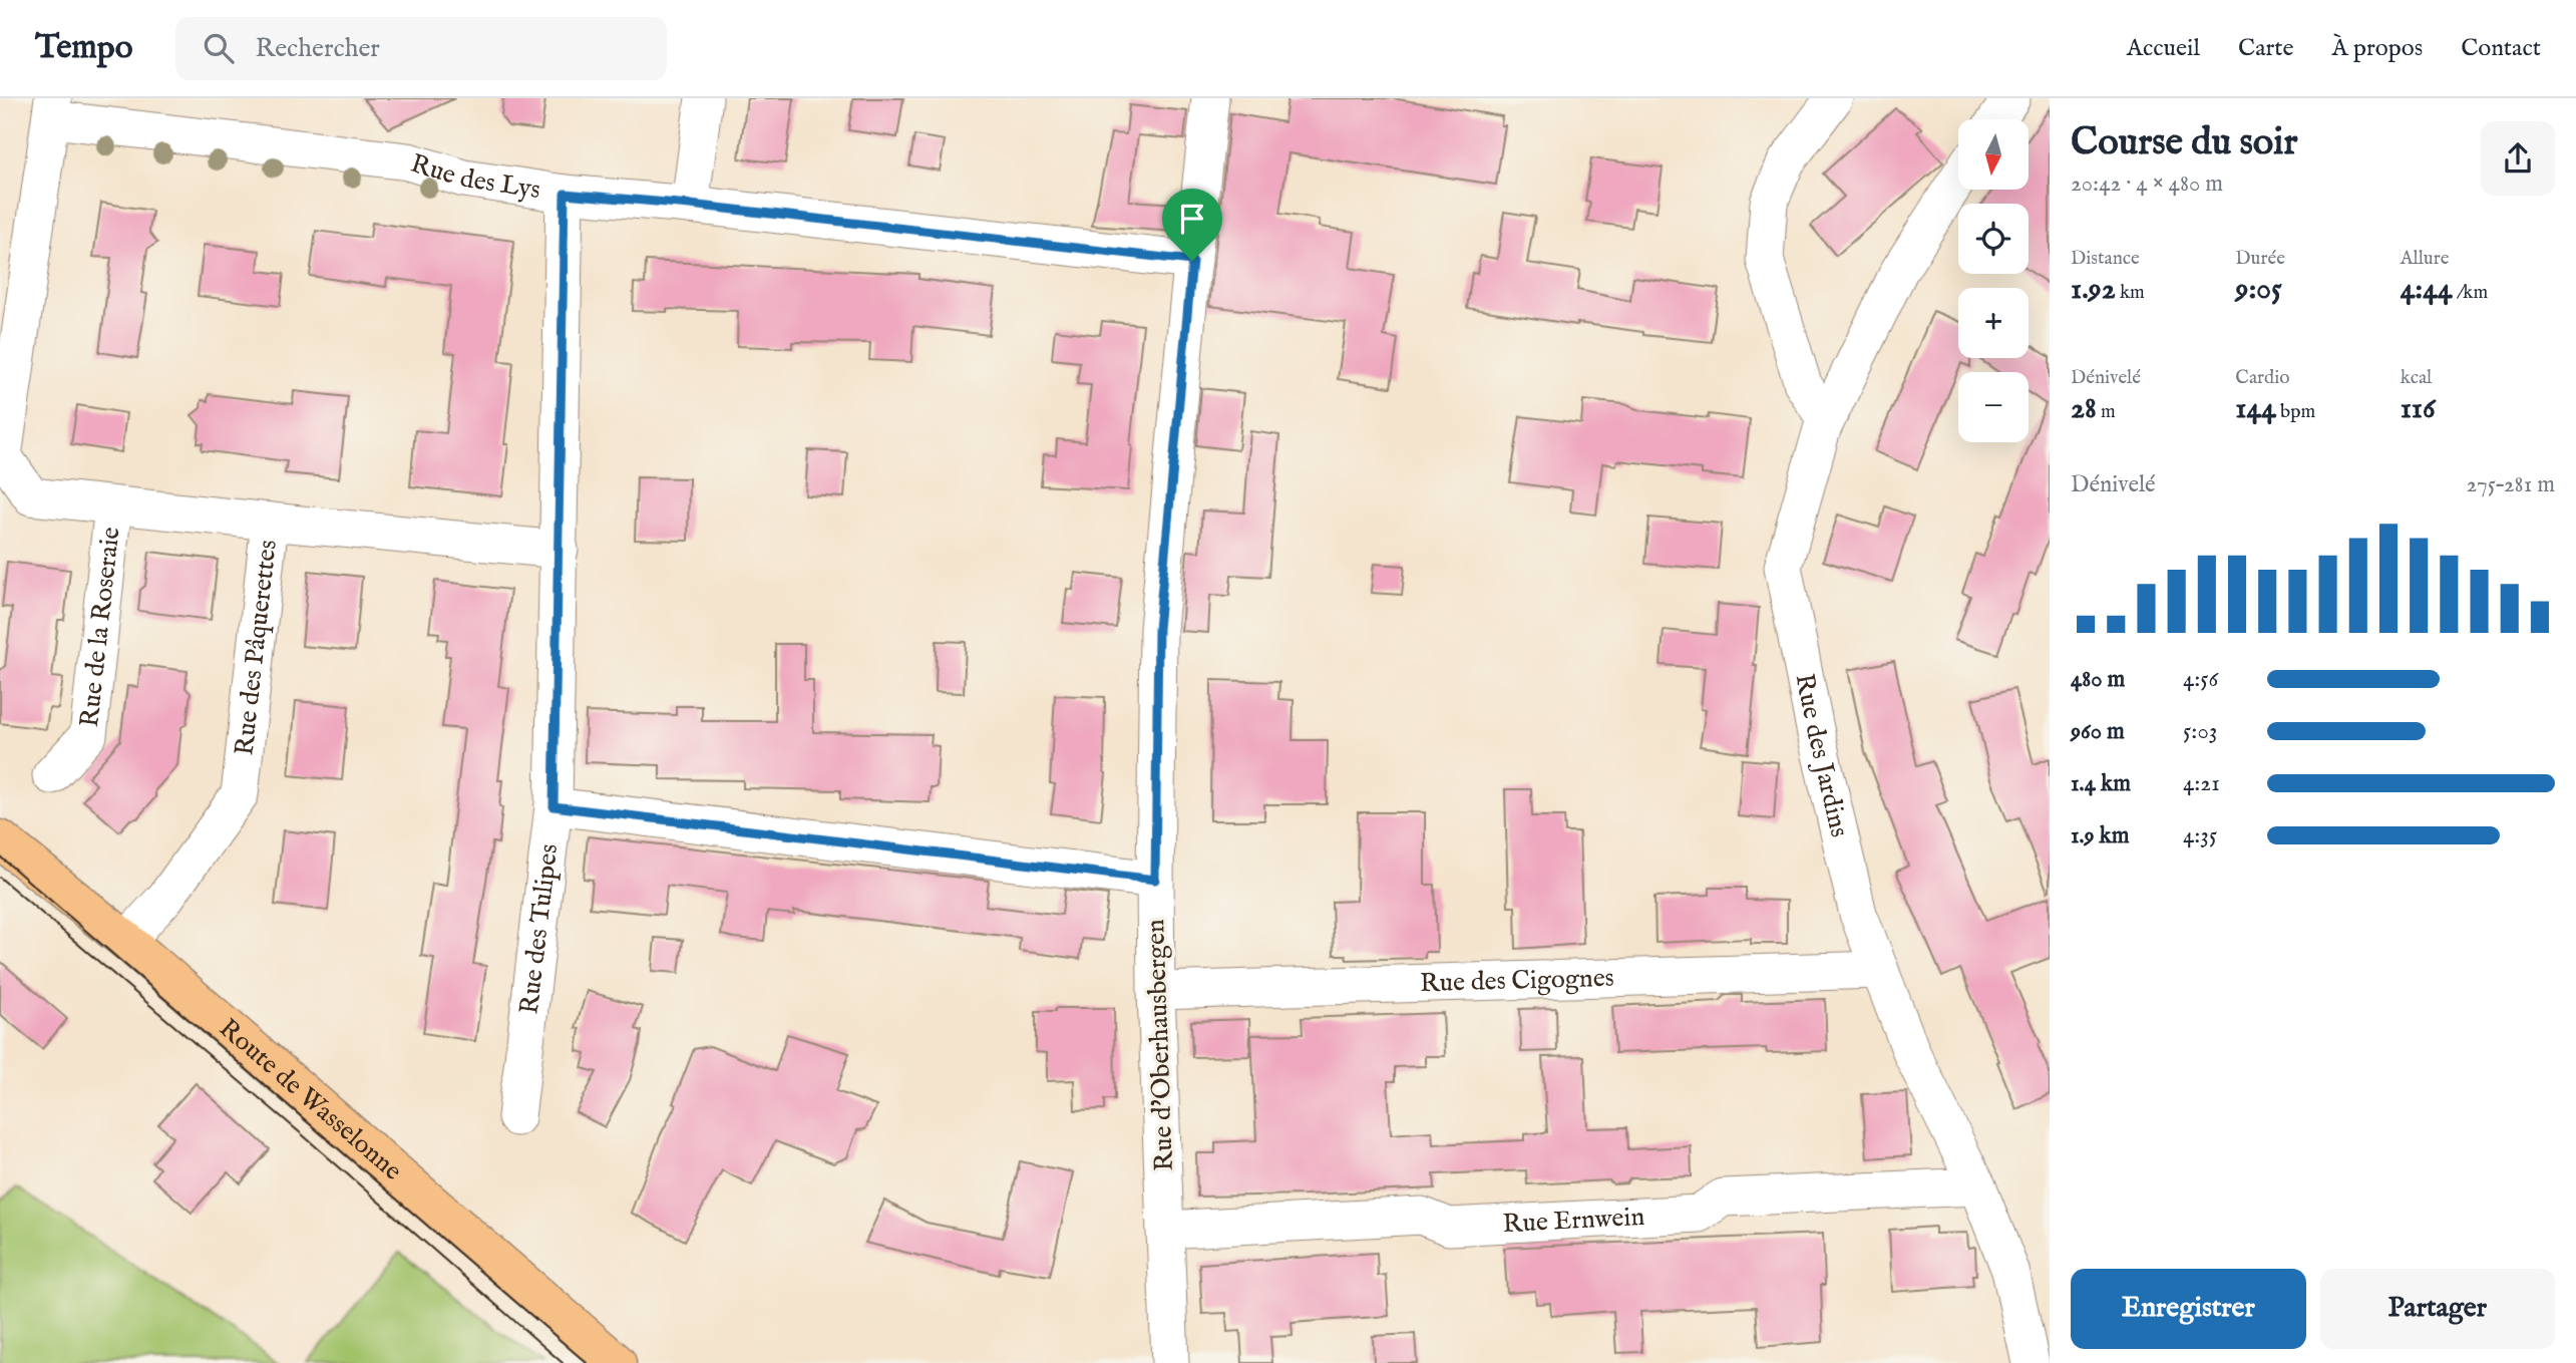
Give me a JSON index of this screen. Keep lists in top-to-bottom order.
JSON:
{
  "streets": {
    "main road": ["Route de Wasselonne"],
    "street": [
      "Rue des Lys",
      "Rue de la Roseraie",
      "Rue des Pâquerettes",
      "Rue des Jardins",
      "Rue des Tulipes",
      "Rue des Cigognes",
      "Rue d'Oberhausbergen",
      "Rue Ernwein"
    ]
  },
  "crossings": [
    ["Rue des Lys", "Rue de la Roseraie"],
    ["Rue des Lys", "Rue des Tulipes"],
    ["Rue des Lys", "Rue d'Oberhausbergen"],
    ["Rue de la Roseraie", "Rue des Pâquerettes"],
    ["Rue des Pâquerettes", "Rue des Tulipes"],
    ["Rue des Pâquerettes", "Route de Wasselonne"],
    ["Rue des Jardins", "Rue des Cigognes"],
    ["Rue des Jardins", "Rue Ernwein"],
    ["Rue des Cigognes", "Rue d'Oberhausbergen"],
    ["Rue d'Oberhausbergen", "Rue Ernwein"]
  ],
  "north": "bottom",
  "page": {
    "header": "Tempo",
    "search": "Rechercher",
    "nav": [
      "Accueil",
      "Carte",
      "À propos",
      "Contact"
    ],
    "heading": ["Course du soir", "20:42 · 4 × 480 m"],
    "map_buttons": ["+", "−"],
    "stats": [
      ["Distance", "1.92 km"],
      ["Durée", "9:05"],
      ["Allure", "4:44 /km"],
      ["Dénivelé", "28 m"],
      ["Cardio", "144 bpm"],
      ["kcal", "116"]
    ],
    "chart": ["Dénivelé", "275–281 m"],
    "list": [
      {
        "name": "480 m",
        "note": "4:56"
      },
      {
        "name": "960 m",
        "note": "5:03"
      },
      {
        "name": "1.4 km",
        "note": "4:21"
      },
      {
        "name": "1.9 km",
        "note": "4:35"
      }
    ],
    "buttons": ["Enregistrer", "Partager"]
  }
}
